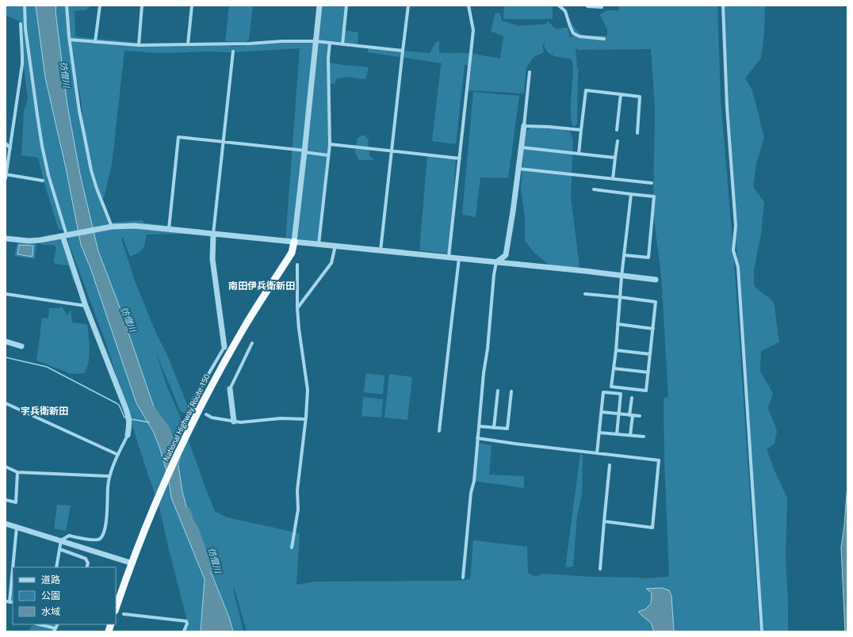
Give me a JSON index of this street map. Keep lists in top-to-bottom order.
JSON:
{
  "streets": {
    "highway": ["National Highway Route 150"]
  },
  "districts": ["南田伊兵衛新田", "宇兵衛新田"],
  "water": ["彷僧川"],
  "legend": ["道路", "公園", "水域"]
}
